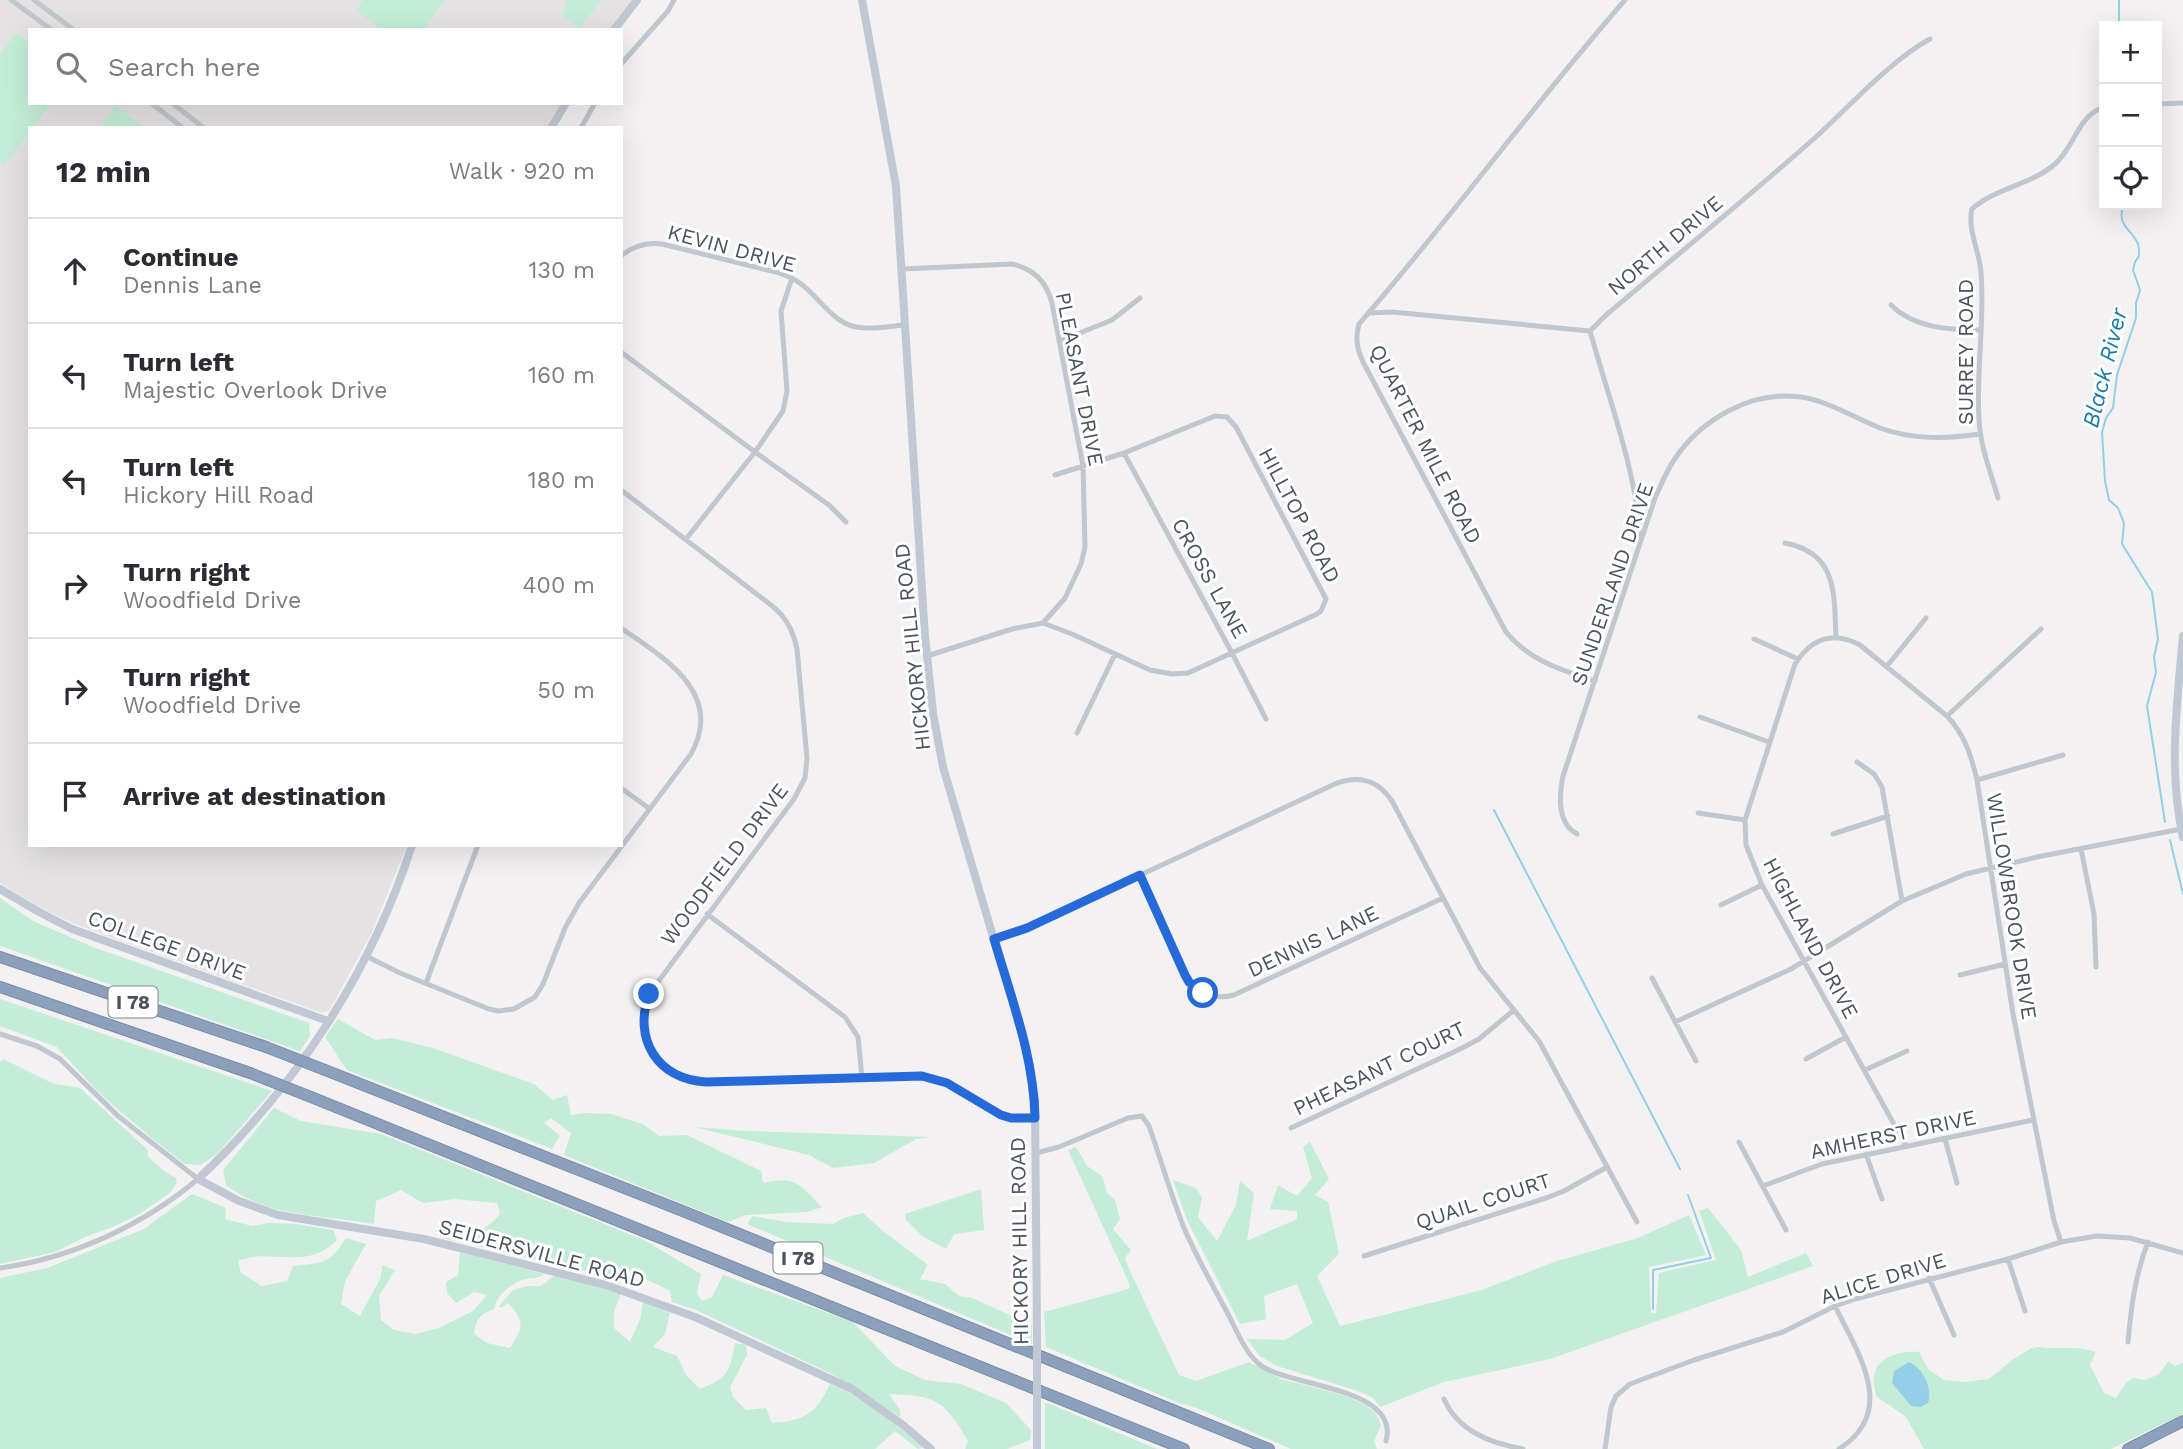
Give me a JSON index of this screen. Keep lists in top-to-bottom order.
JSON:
{
  "streets": {
    "highway": ["I 78"],
    "street": [
      "NORTH DRIVE",
      "KEVIN DRIVE",
      "SURREY ROAD",
      "PLEASANT DRIVE",
      "QUARTER MILE ROAD",
      "HILLTOP ROAD",
      "CROSS LANE",
      "SUNDERLAND DRIVE",
      "HICKORY HILL ROAD",
      "WOODFIELD DRIVE",
      "WILLOWBROOK DRIVE",
      "HIGHLAND DRIVE",
      "DENNIS LANE",
      "COLLEGE DRIVE",
      "PHEASANT COURT",
      "AMHERST DRIVE",
      "QUAIL COURT",
      "SEIDERSVILLE ROAD",
      "ALICE DRIVE"
    ]
  },
  "crossings": [
    ["KEVIN DRIVE", "HICKORY HILL ROAD"],
    ["SURREY ROAD", "SUNDERLAND DRIVE"],
    ["PLEASANT DRIVE", "HILLTOP ROAD"],
    ["PLEASANT DRIVE", "HICKORY HILL ROAD"],
    ["QUARTER MILE ROAD", "SUNDERLAND DRIVE"],
    ["HILLTOP ROAD", "CROSS LANE"],
    ["HICKORY HILL ROAD", "WOODFIELD DRIVE"],
    ["WILLOWBROOK DRIVE", "AMHERST DRIVE"],
    ["WILLOWBROOK DRIVE", "ALICE DRIVE"],
    ["HIGHLAND DRIVE", "AMHERST DRIVE"]
  ],
  "water": ["Black River"],
  "page": {
    "map_buttons": ["+", "−"],
    "search": "Search here",
    "heading": ["12 min", "Walk · 920 m"],
    "list": [
      ["Continue", "Dennis Lane", "130 m"],
      ["Turn left", "Majestic Overlook Drive", "160 m"],
      ["Turn left", "Hickory Hill Road", "180 m"],
      ["Turn right", "Woodfield Drive", "400 m"],
      ["Turn right", "Woodfield Drive", "50 m"],
      "Arrive at destination"
    ]
  }
}
